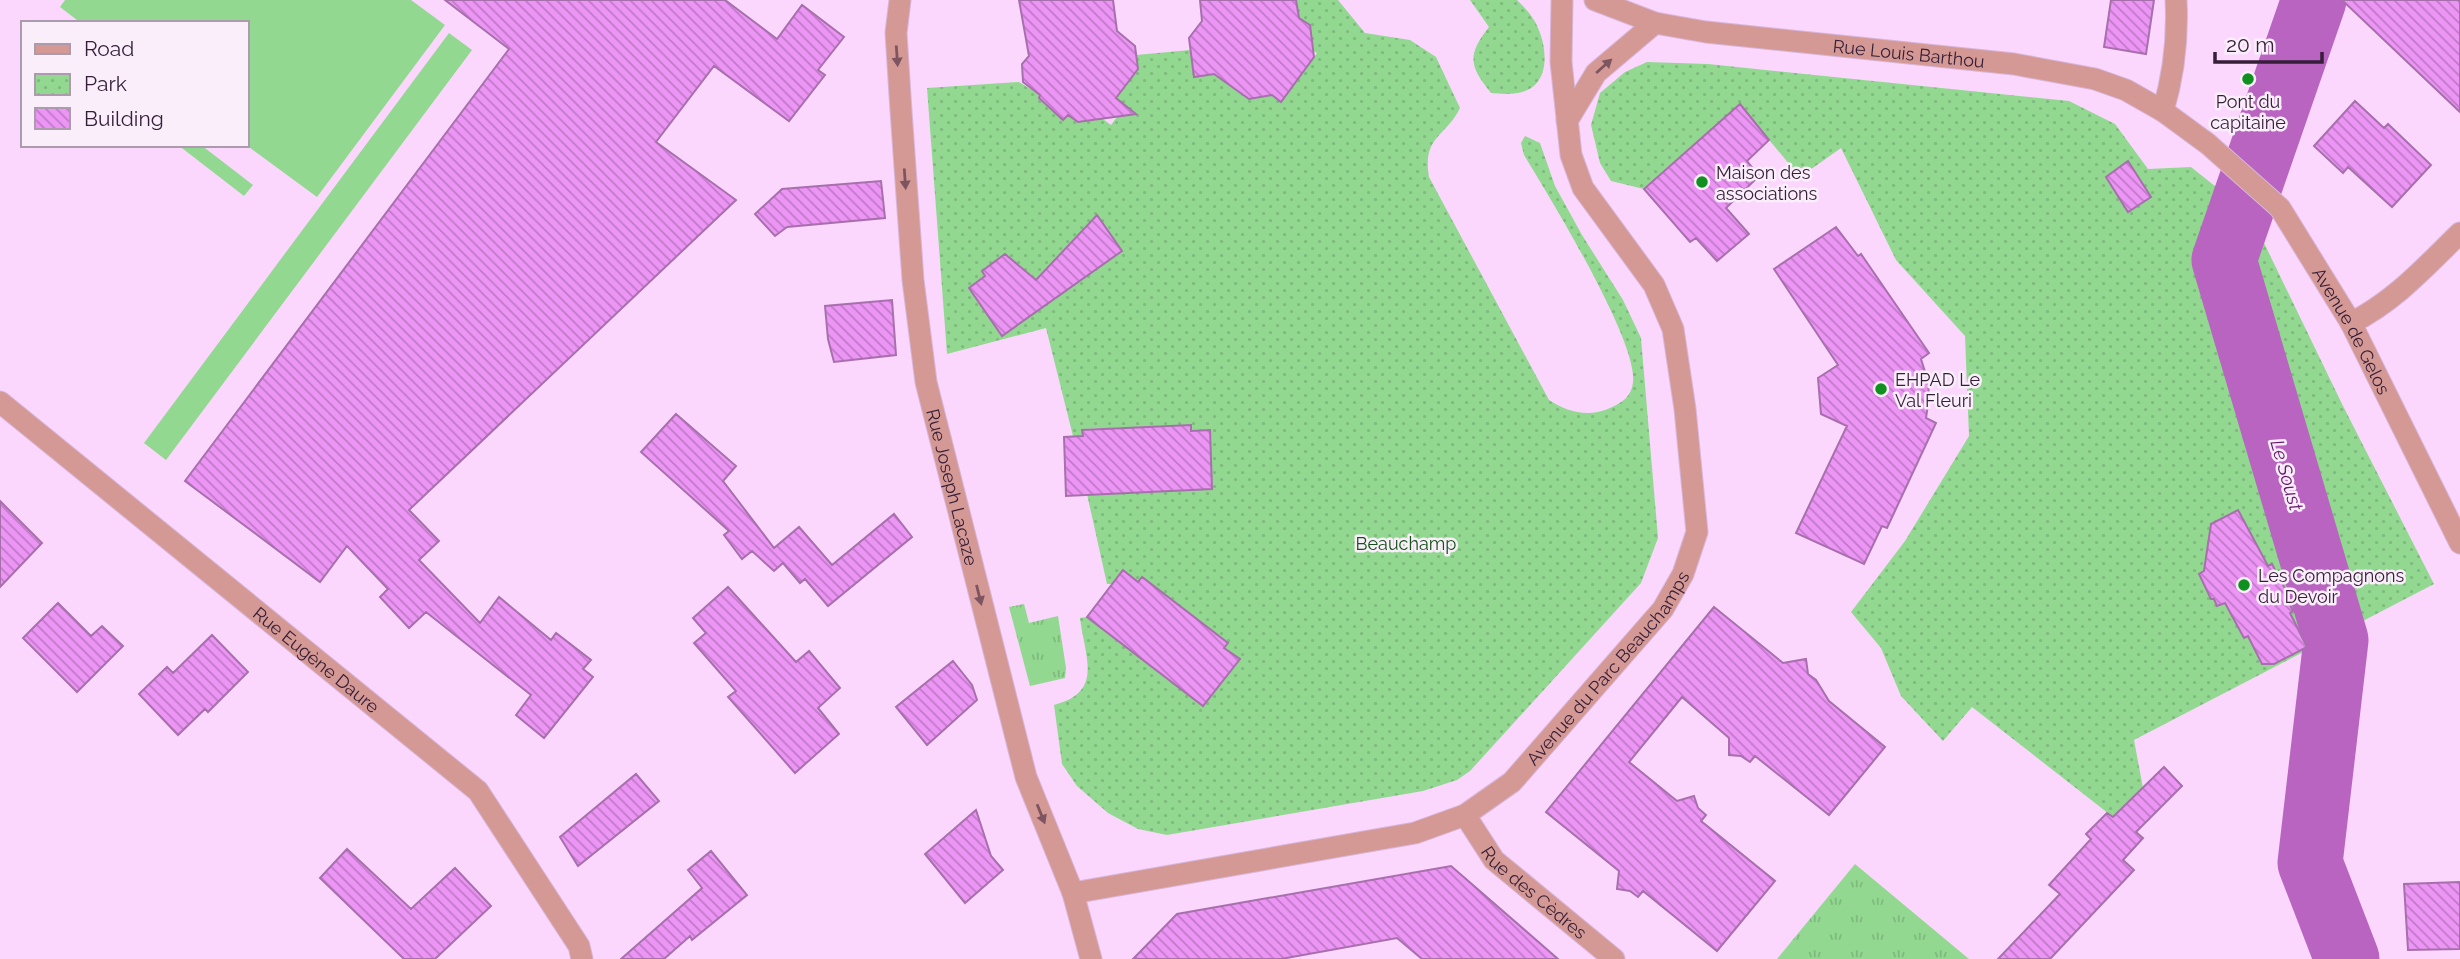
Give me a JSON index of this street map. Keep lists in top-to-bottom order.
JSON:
{
  "streets": {
    "street": [
      "Rue Louis Barthou",
      "Avenue de Gelos",
      "Rue Joseph Lacaze",
      "Rue Eugène Daure",
      "Avenue du Parc Beauchamps",
      "Rue des Cèdres"
    ]
  },
  "crossings": [
    ["Rue Louis Barthou", "Avenue de Gelos"],
    ["Rue Joseph Lacaze", "Avenue du Parc Beauchamps"],
    ["Avenue du Parc Beauchamps", "Rue des Cèdres"]
  ],
  "one_way": ["Rue Joseph Lacaze"],
  "water": ["Le Soust"],
  "parks": ["Beauchamp"],
  "places": [
    "Pont du capitaine",
    "Maison des associations",
    "EHPAD Le Val Fleuri",
    "Les Compagnons du Devoir"
  ],
  "legend": ["Road", "Park", "Building"],
  "scale_bar": "20 m"
}
